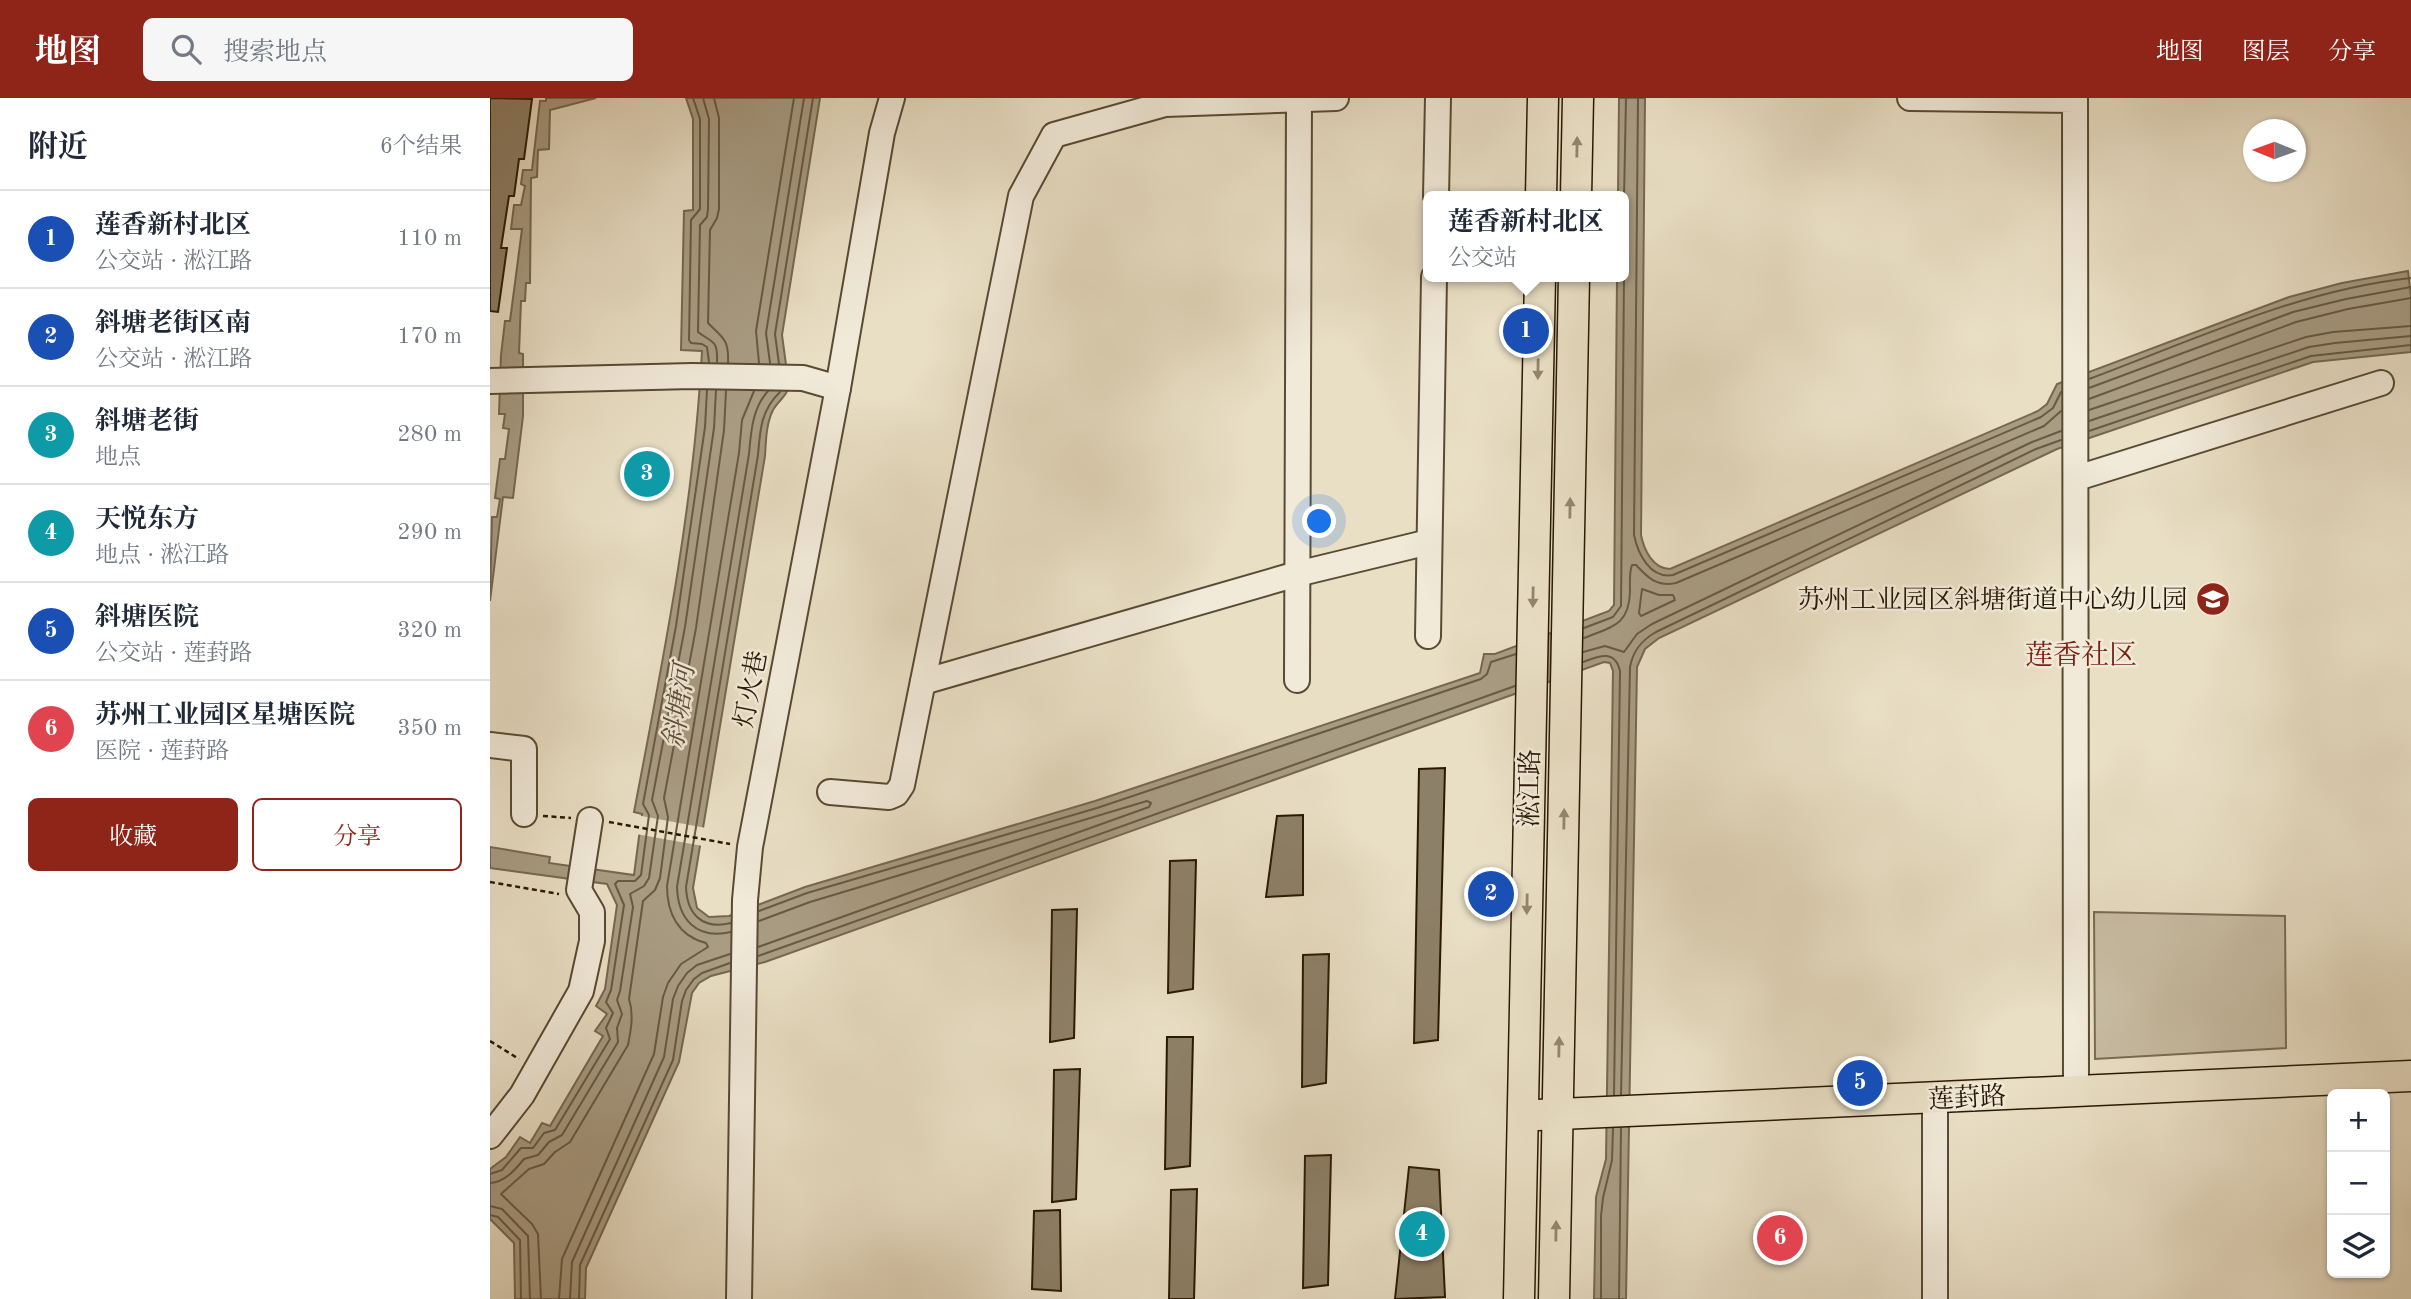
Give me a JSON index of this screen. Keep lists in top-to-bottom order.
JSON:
{
  "streets": {
    "main road": ["淞江路", "莲葑路"],
    "street": ["灯火巷"]
  },
  "crossings": [
    ["淞江路", "莲葑路"]
  ],
  "districts": ["莲香社区"],
  "water": ["斜塘河"],
  "places": {
    "school or university": ["苏州工业园区斜塘街道中心幼儿园"]
  },
  "north": "left",
  "page": {
    "header": "地图",
    "search": "搜索地点",
    "nav": ["地图", "图层", "分享"],
    "heading": ["附近", "6个结果"],
    "list": [
      {
        "mark": "1",
        "name": "莲香新村北区",
        "note": "公交站 · 淞江路",
        "value": "110 m"
      },
      {
        "mark": "2",
        "name": "斜塘老街区南",
        "note": "公交站 · 淞江路",
        "value": "170 m"
      },
      {
        "mark": "3",
        "name": "斜塘老街",
        "note": "地点",
        "value": "280 m"
      },
      {
        "mark": "4",
        "name": "天悦东方",
        "note": "地点 · 淞江路",
        "value": "290 m"
      },
      {
        "mark": "5",
        "name": "斜塘医院",
        "note": "公交站 · 莲葑路",
        "value": "320 m"
      },
      {
        "mark": "6",
        "name": "苏州工业园区星塘医院",
        "note": "医院 · 莲葑路",
        "value": "350 m"
      }
    ],
    "popup": ["莲香新村北区", "公交站"],
    "pins": [
      "1",
      "3",
      "2",
      "5",
      "4",
      "6"
    ],
    "buttons": ["收藏", "分享"],
    "map_buttons": ["+", "−"]
  }
}
